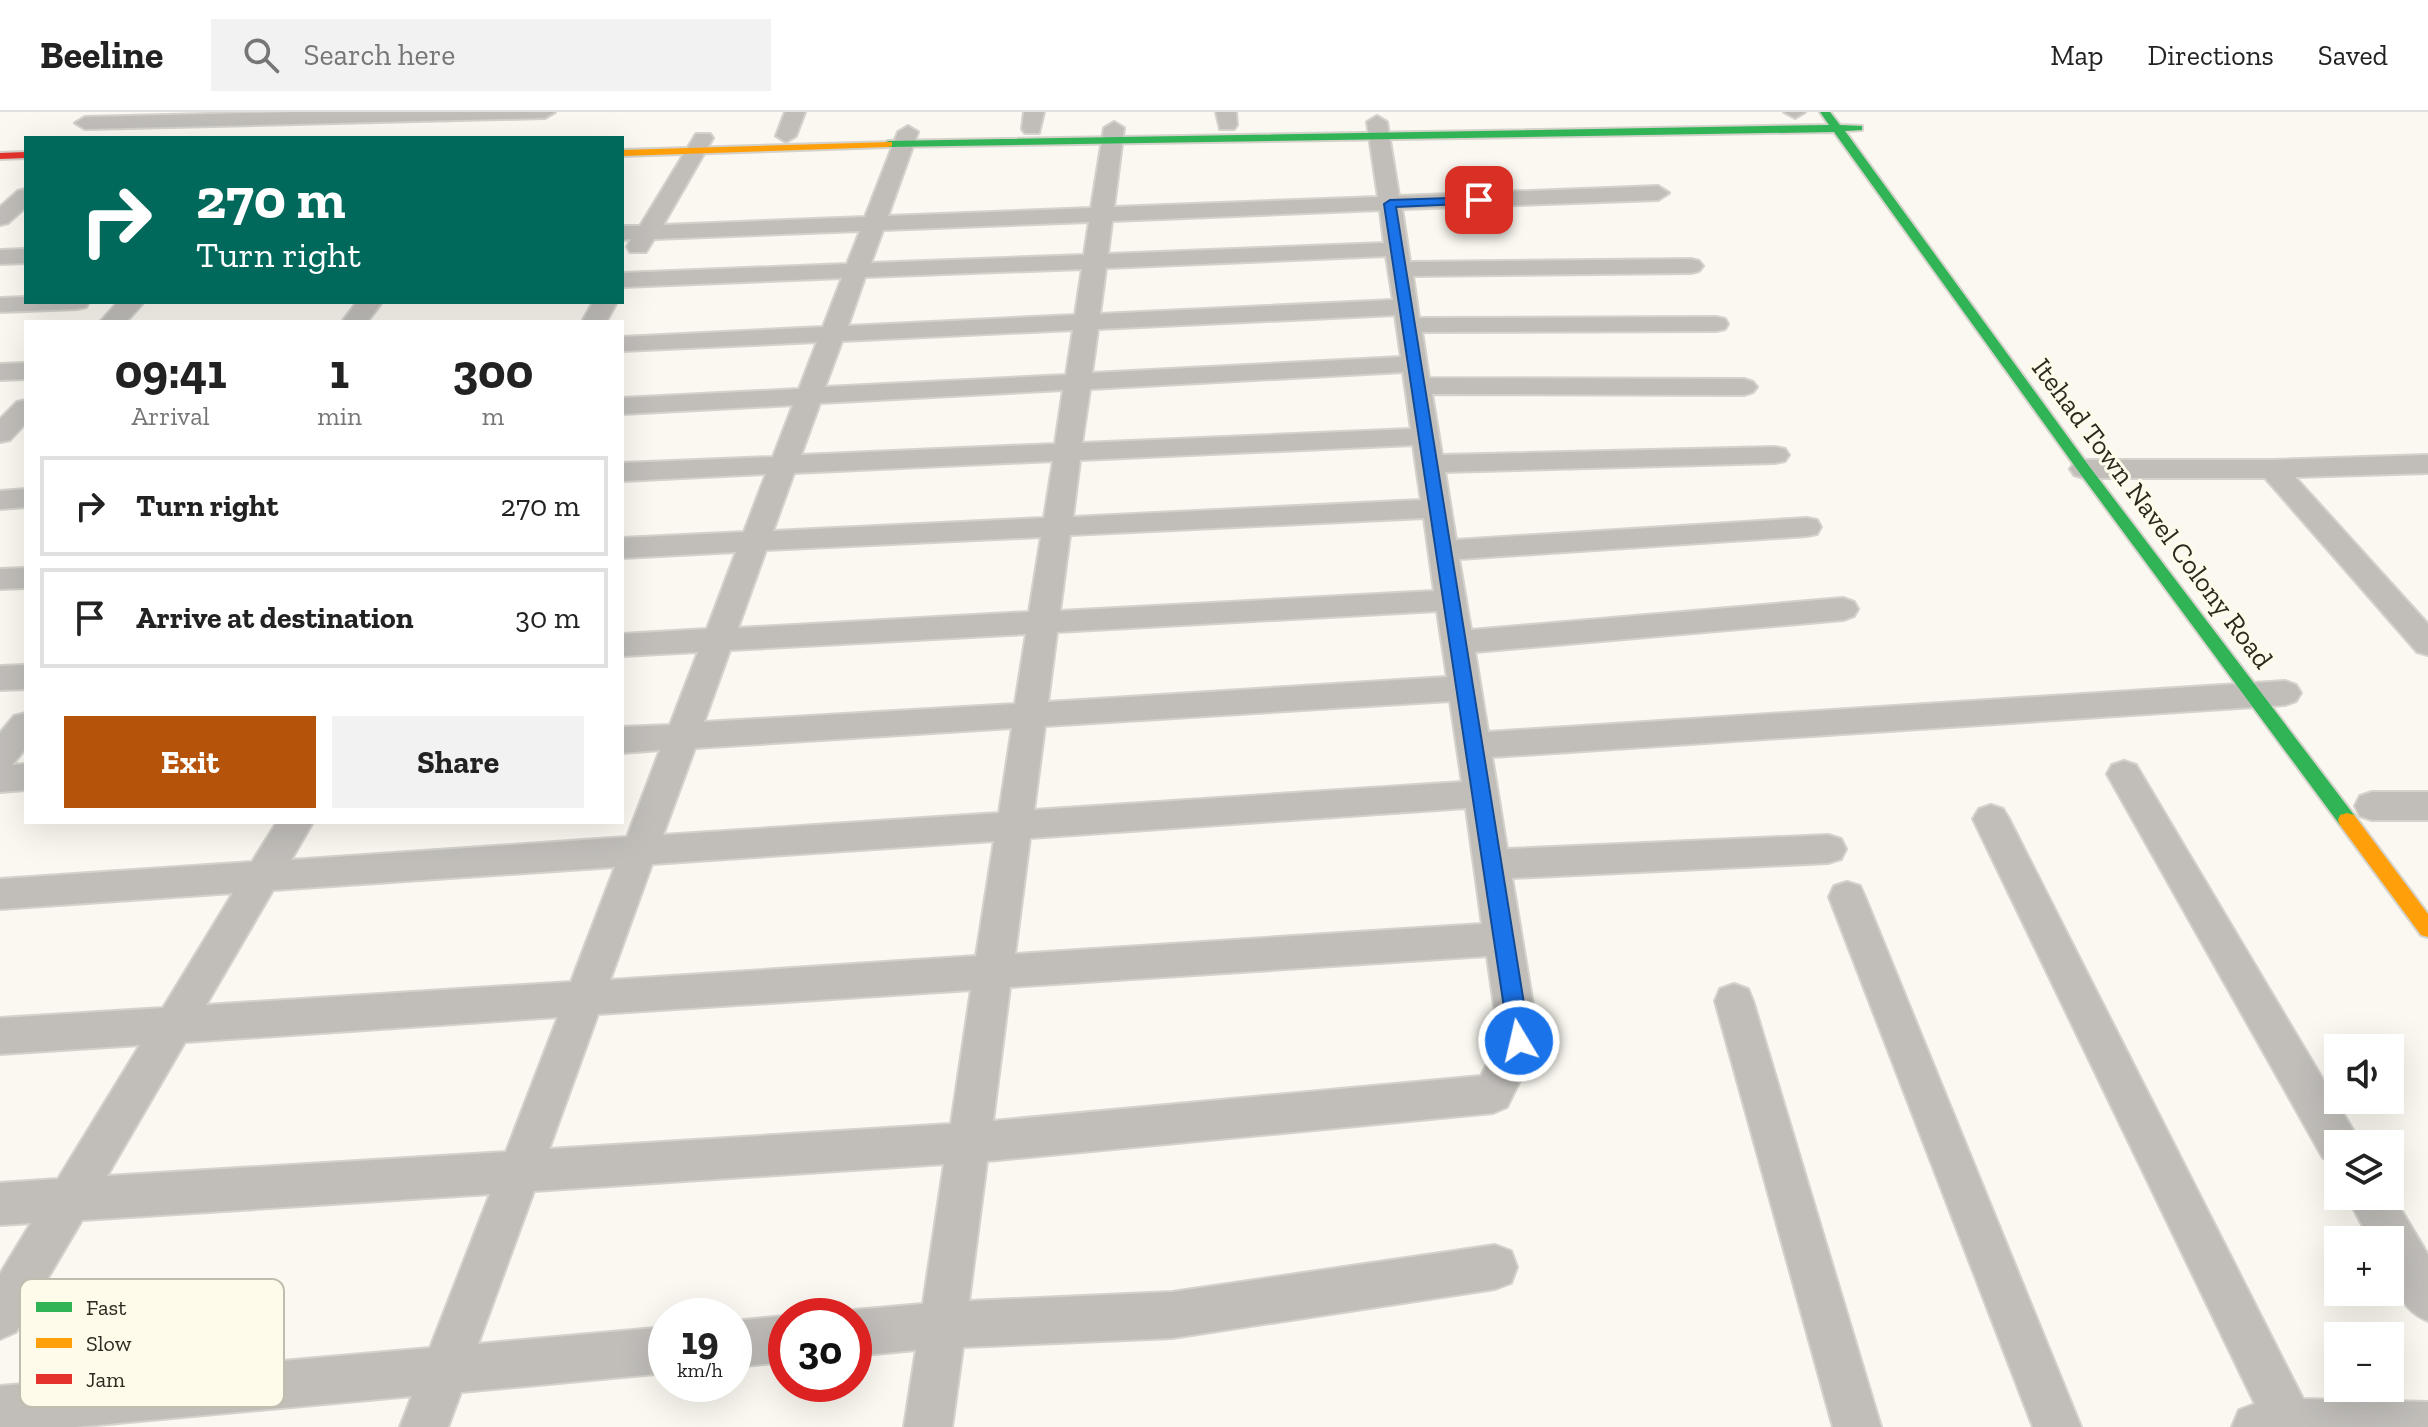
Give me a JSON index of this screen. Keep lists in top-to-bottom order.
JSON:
{
  "streets": {
    "street": ["Itehad Town Navel Colony Road"]
  },
  "legend": ["Fast", "Slow", "Jam"],
  "page": {
    "header": "Beeline",
    "search": "Search here",
    "nav": ["Map", "Directions", "Saved"],
    "turn": ["270 m", "Turn right"],
    "eta": [
      "09:41",
      "Arrival",
      "1",
      "min",
      "300",
      "m"
    ],
    "list": [
      {
        "name": "Turn right",
        "value": "270 m"
      },
      {
        "name": "Arrive at destination",
        "value": "30 m"
      }
    ],
    "buttons": ["Exit", "Share"],
    "map_buttons": ["+", "−"],
    "speed": "19 km/h",
    "limit": "30"
  }
}
